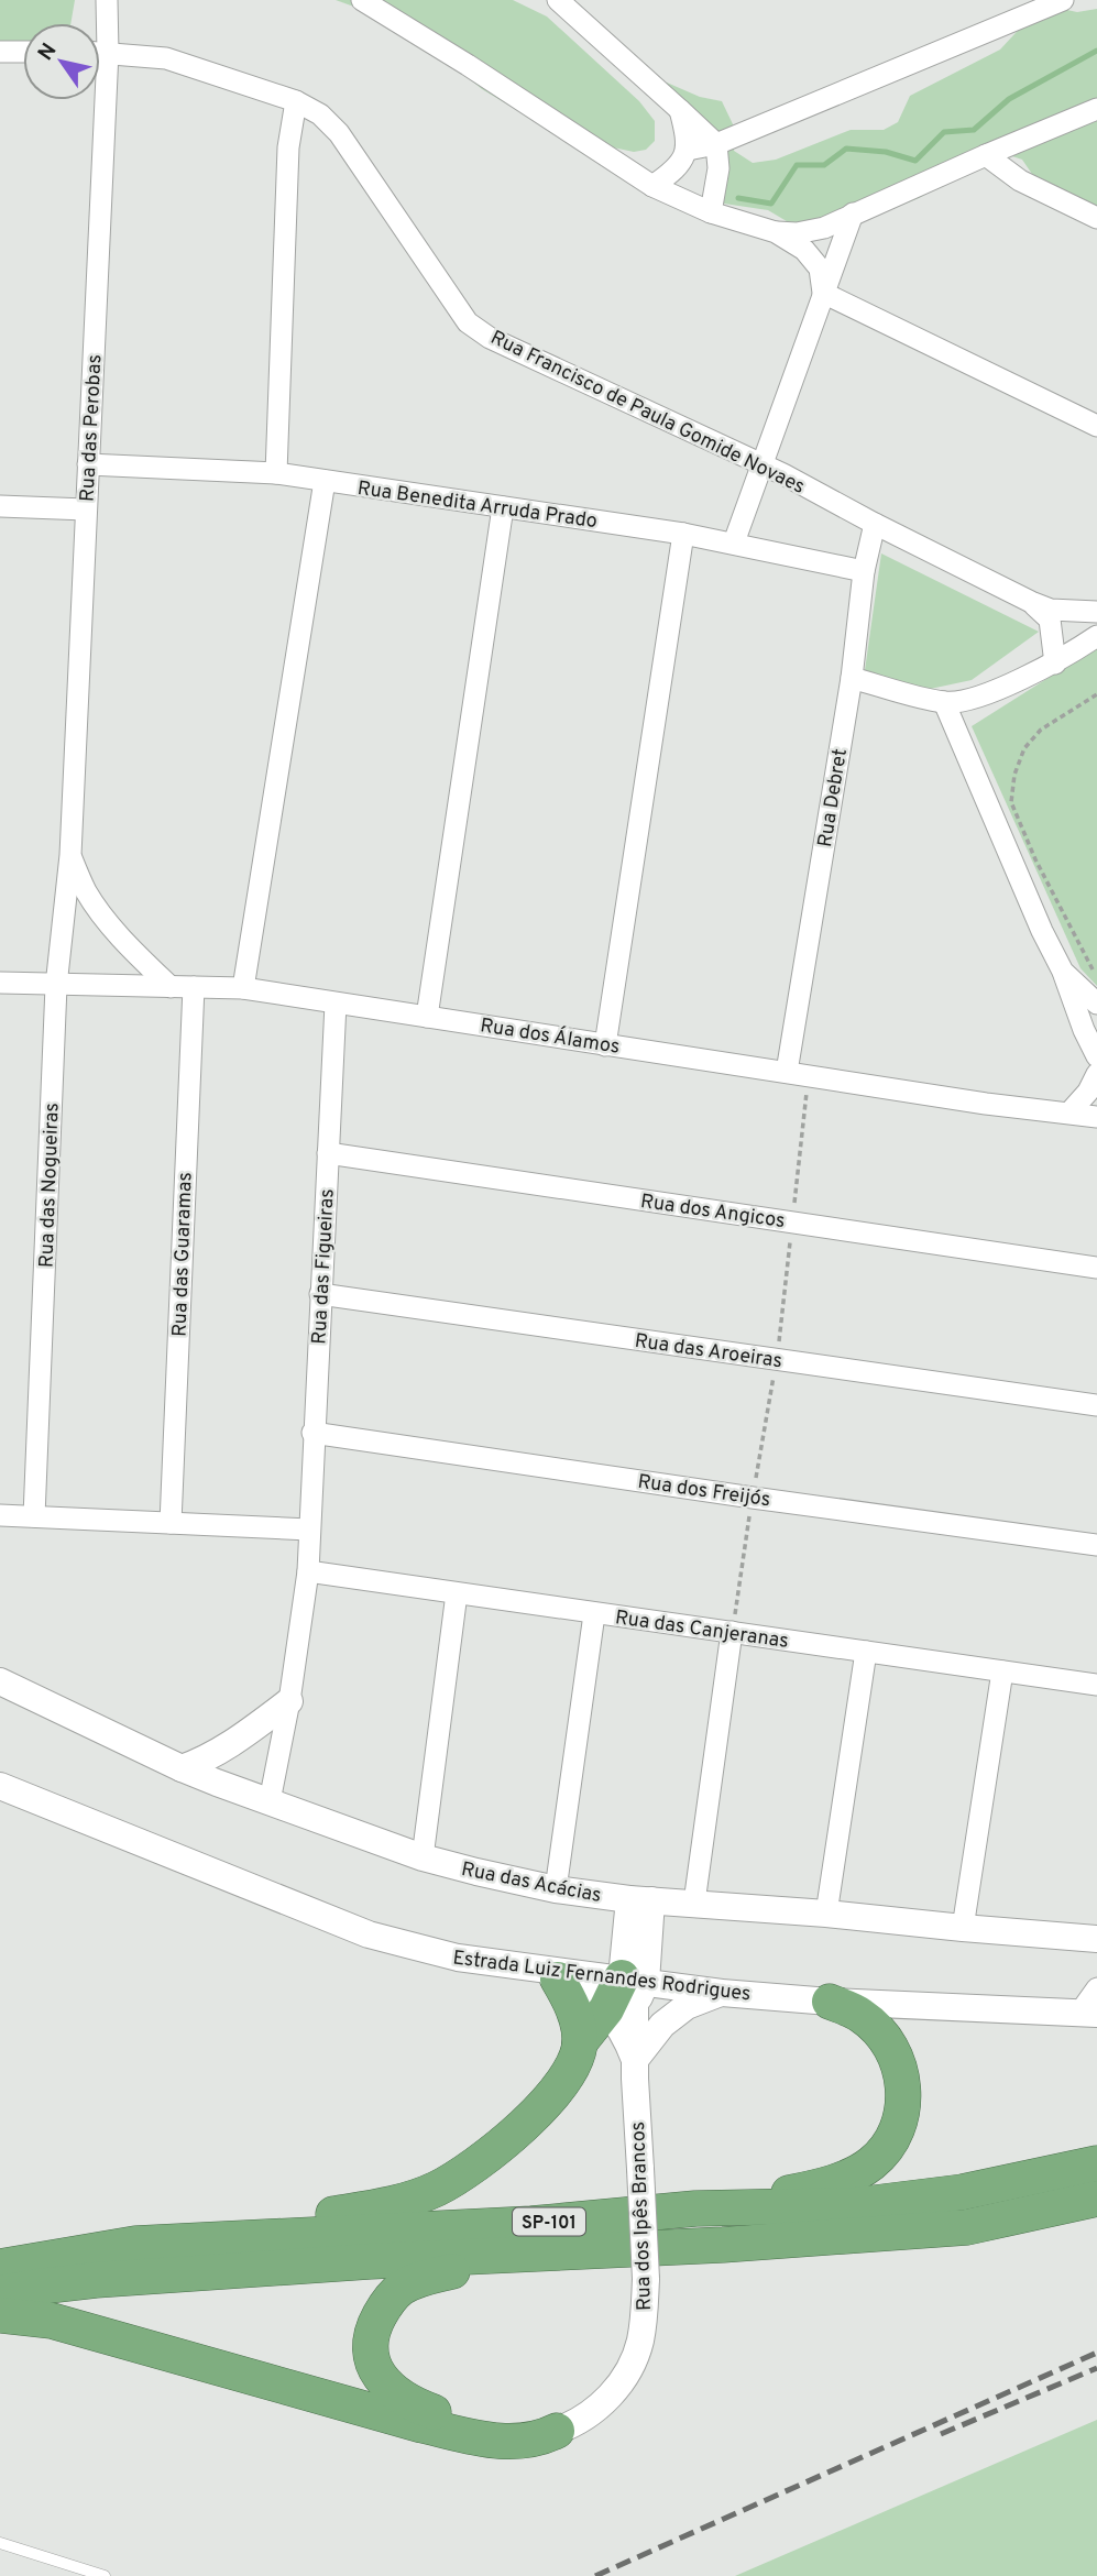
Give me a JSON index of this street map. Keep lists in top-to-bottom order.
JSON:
{
  "streets": {
    "highway": ["SP-101"],
    "street": [
      "Rua Francisco de Paula Gomide Novaes",
      "Rua das Perobas",
      "Rua Benedita Arruda Prado",
      "Rua Debret",
      "Rua dos Álamos",
      "Rua das Nogueiras",
      "Rua dos Angicos",
      "Rua das Guaramas",
      "Rua das Figueiras",
      "Rua das Aroeiras",
      "Rua dos Freijós",
      "Rua das Canjeranas",
      "Rua das Acácias",
      "Estrada Luiz Fernandes Rodrigues",
      "Rua dos Ipês Brancos"
    ]
  },
  "crossings": [
    ["Rua Francisco de Paula Gomide Novaes", "Rua das Perobas"],
    ["Rua Francisco de Paula Gomide Novaes", "Rua Debret"],
    ["Rua das Perobas", "Rua Benedita Arruda Prado"],
    ["Rua das Perobas", "Rua das Nogueiras"],
    ["Rua Benedita Arruda Prado", "Rua Debret"],
    ["Rua Debret", "Rua dos Álamos"],
    ["Rua dos Álamos", "Rua das Nogueiras"],
    ["Rua dos Álamos", "Rua das Guaramas"],
    ["Rua dos Álamos", "Rua das Figueiras"],
    ["Rua dos Angicos", "Rua das Figueiras"],
    ["Rua das Figueiras", "Rua das Aroeiras"],
    ["Rua das Figueiras", "Rua dos Freijós"],
    ["Rua das Figueiras", "Rua das Canjeranas"],
    ["Rua das Figueiras", "Rua das Acácias"]
  ],
  "north": "top left"
}
